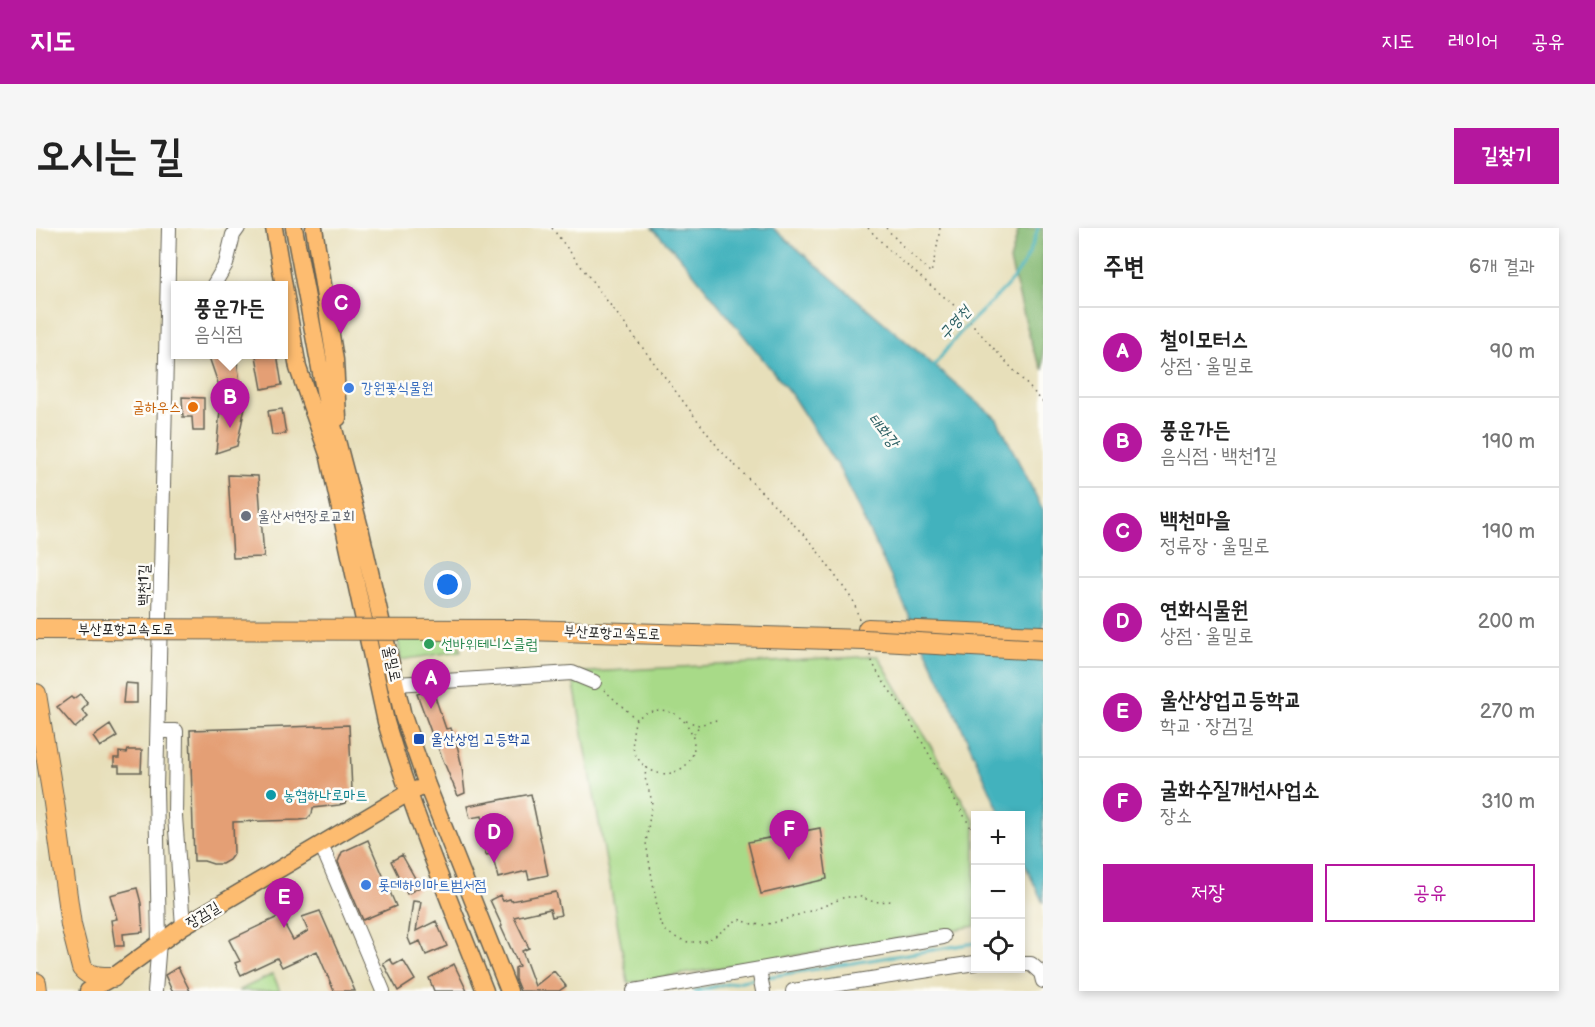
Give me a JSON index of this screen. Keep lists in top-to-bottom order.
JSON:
{
  "streets": {
    "highway": ["부산포항고속도로"],
    "main road": ["울밀로", "장검길"],
    "street": ["백천1길"]
  },
  "crossings": [
    ["백천1길", "장검길"],
    ["울밀로", "장검길"]
  ],
  "water": ["구영천", "태화강"],
  "places": {
    "other": [
      "강원꽃식물원",
      "굴하우스",
      "울산서현장로교회",
      "선바위테니스클럽",
      "농협하나로마트",
      "롯데하이마트범서점"
    ],
    "transit": ["울산상업 고등학교"]
  },
  "page": {
    "header": "지도",
    "nav": ["지도", "레이어", "공유"],
    "buttons": [
      "길찾기",
      ["저장", "공유"]
    ],
    "title": "오시는 길",
    "heading": ["주변", "6개 결과"],
    "popup": ["풍운가든", "음식점"],
    "pins": [
      "C",
      "B",
      "A",
      "F",
      "D",
      "E"
    ],
    "list": [
      {
        "mark": "A",
        "name": "철이모터스",
        "note": "상점 · 울밀로",
        "value": "90 m"
      },
      {
        "mark": "B",
        "name": "풍운가든",
        "note": "음식점 · 백천1길",
        "value": "190 m"
      },
      {
        "mark": "C",
        "name": "백천마을",
        "note": "정류장 · 울밀로",
        "value": "190 m"
      },
      {
        "mark": "D",
        "name": "연화식물원",
        "note": "상점 · 울밀로",
        "value": "200 m"
      },
      {
        "mark": "E",
        "name": "울산상업고등학교",
        "note": "학교 · 장검길",
        "value": "270 m"
      },
      {
        "mark": "F",
        "name": "굴화수질개선사업소",
        "note": "장소",
        "value": "310 m"
      }
    ],
    "map_buttons": ["+", "−"]
  }
}
